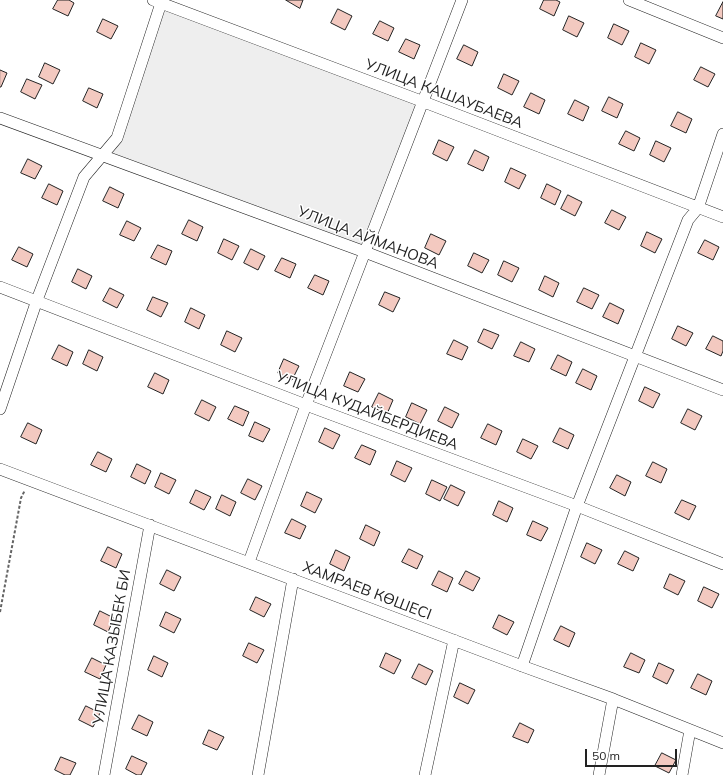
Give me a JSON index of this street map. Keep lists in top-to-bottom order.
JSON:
{
  "streets": {
    "street": [
      "УЛИЦА КАШАУБАЕВА",
      "УЛИЦА АЙМАНОВА",
      "УЛИЦА КУДАЙБЕРДИЕВА",
      "ХАМРАЕВ КӨШЕСІ",
      "УЛИЦА КАЗЫБЕК БИ"
    ]
  },
  "crossings": [
    ["ХАМРАЕВ КӨШЕСІ", "УЛИЦА КАЗЫБЕК БИ"]
  ],
  "scale_bar": "50 m"
}
